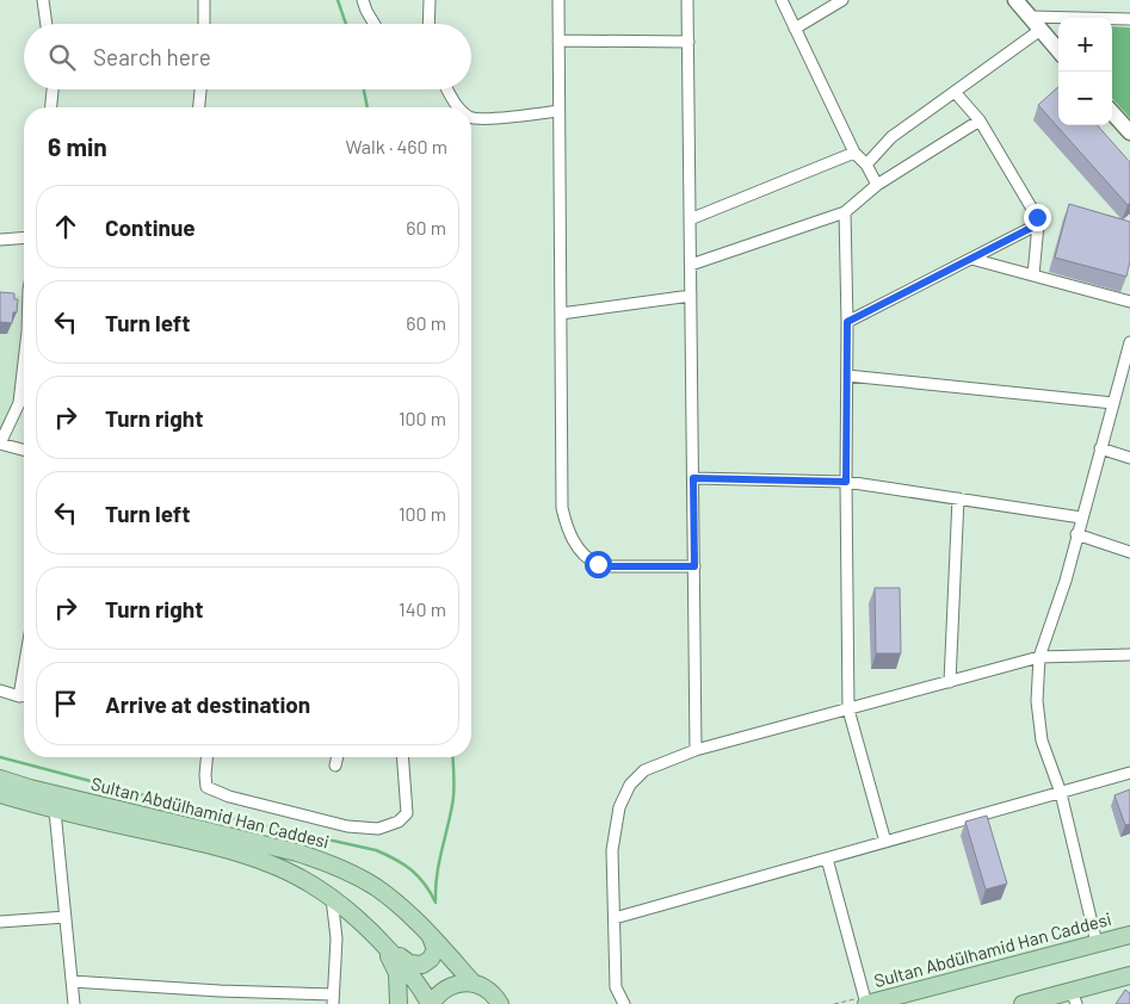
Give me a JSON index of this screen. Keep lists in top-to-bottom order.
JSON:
{
  "streets": {
    "main road": ["Sultan Abdülhamid Han Caddesi"]
  },
  "page": {
    "map_buttons": ["+", "−"],
    "search": "Search here",
    "heading": ["6 min", "Walk · 460 m"],
    "list": [
      ["Continue", "60 m"],
      ["Turn left", "60 m"],
      ["Turn right", "100 m"],
      ["Turn left", "100 m"],
      ["Turn right", "140 m"],
      "Arrive at destination"
    ]
  }
}
